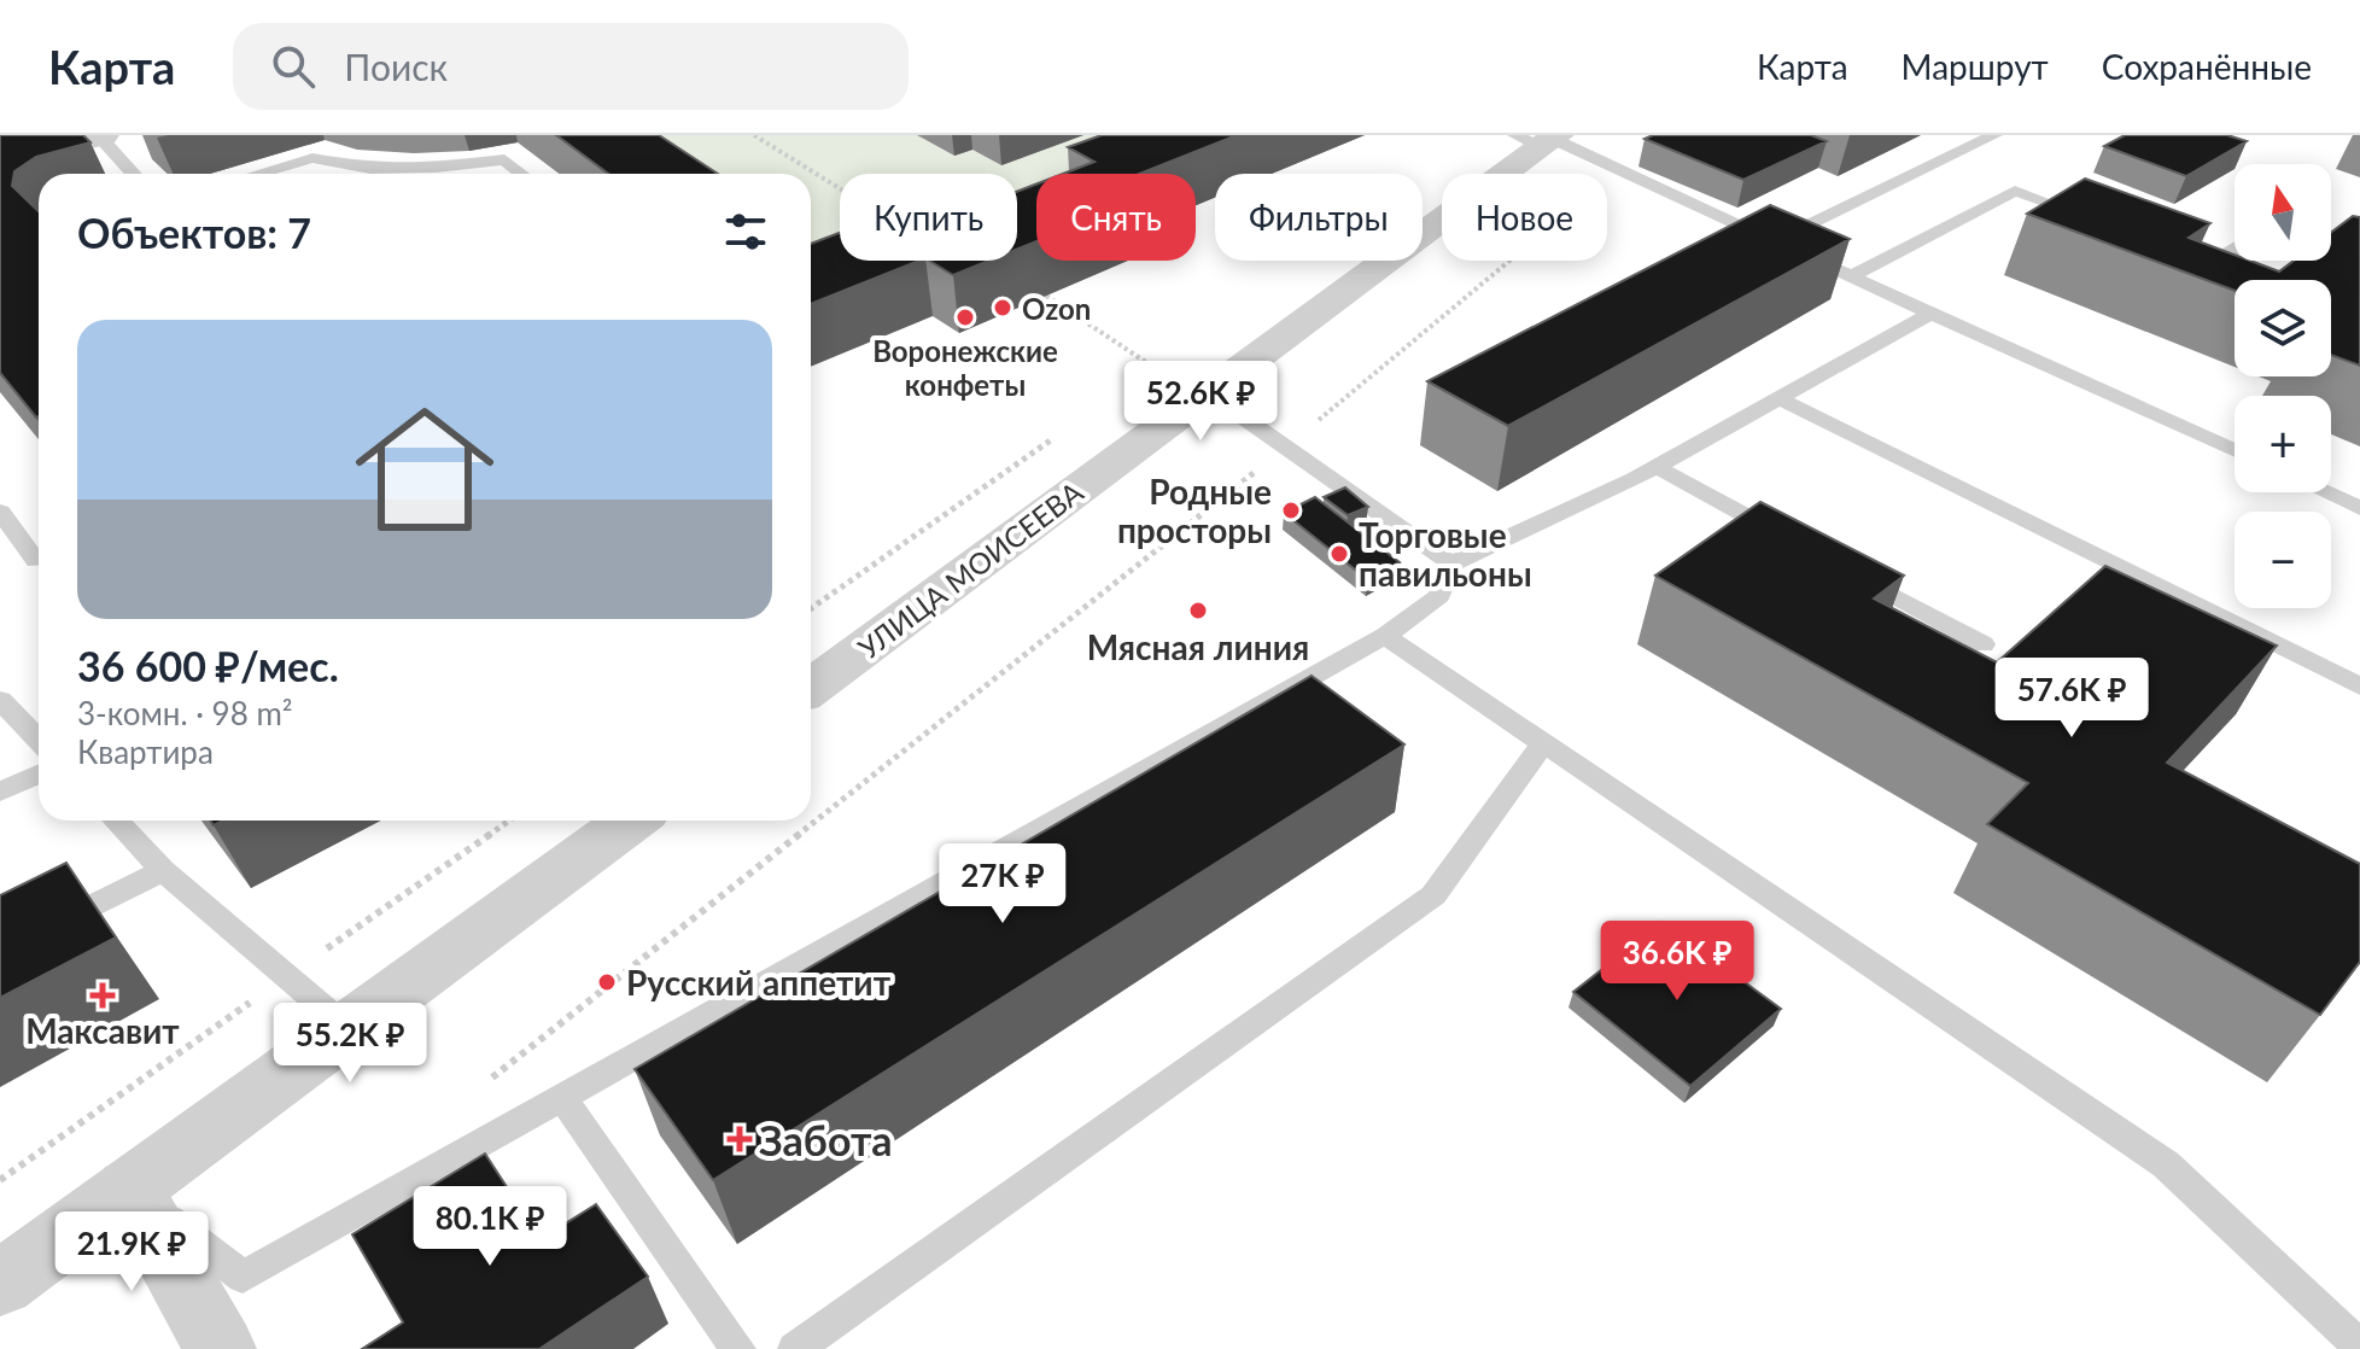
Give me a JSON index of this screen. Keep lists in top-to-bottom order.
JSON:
{
  "streets": {
    "street": ["УЛИЦА МОИСЕЕВА"]
  },
  "places": {
    "other": [
      "Ozon",
      "Воронежские конфеты",
      "Родные просторы",
      "Торговые павильоны",
      "Мясная линия",
      "Русский аппетит"
    ],
    "health": ["Максавит", "Забота"]
  },
  "north": "top",
  "page": {
    "header": "Карта",
    "search": "Поиск",
    "nav": ["Карта", "Маршрут", "Сохранённые"],
    "map_buttons": ["+", "−"],
    "chip": [
      "Купить",
      "Снять",
      "Фильтры",
      "Новое"
    ],
    "heading": "Объектов: 7",
    "list": [
      {
        "name": "36 600 ₽/мес.",
        "note": "3-комн. · 98 m² · Квартира"
      }
    ],
    "price": [
      "52.6K ₽",
      "57.6K ₽",
      "27K ₽",
      "36.6K ₽",
      "55.2K ₽",
      "80.1K ₽",
      "21.9K ₽"
    ]
  }
}
